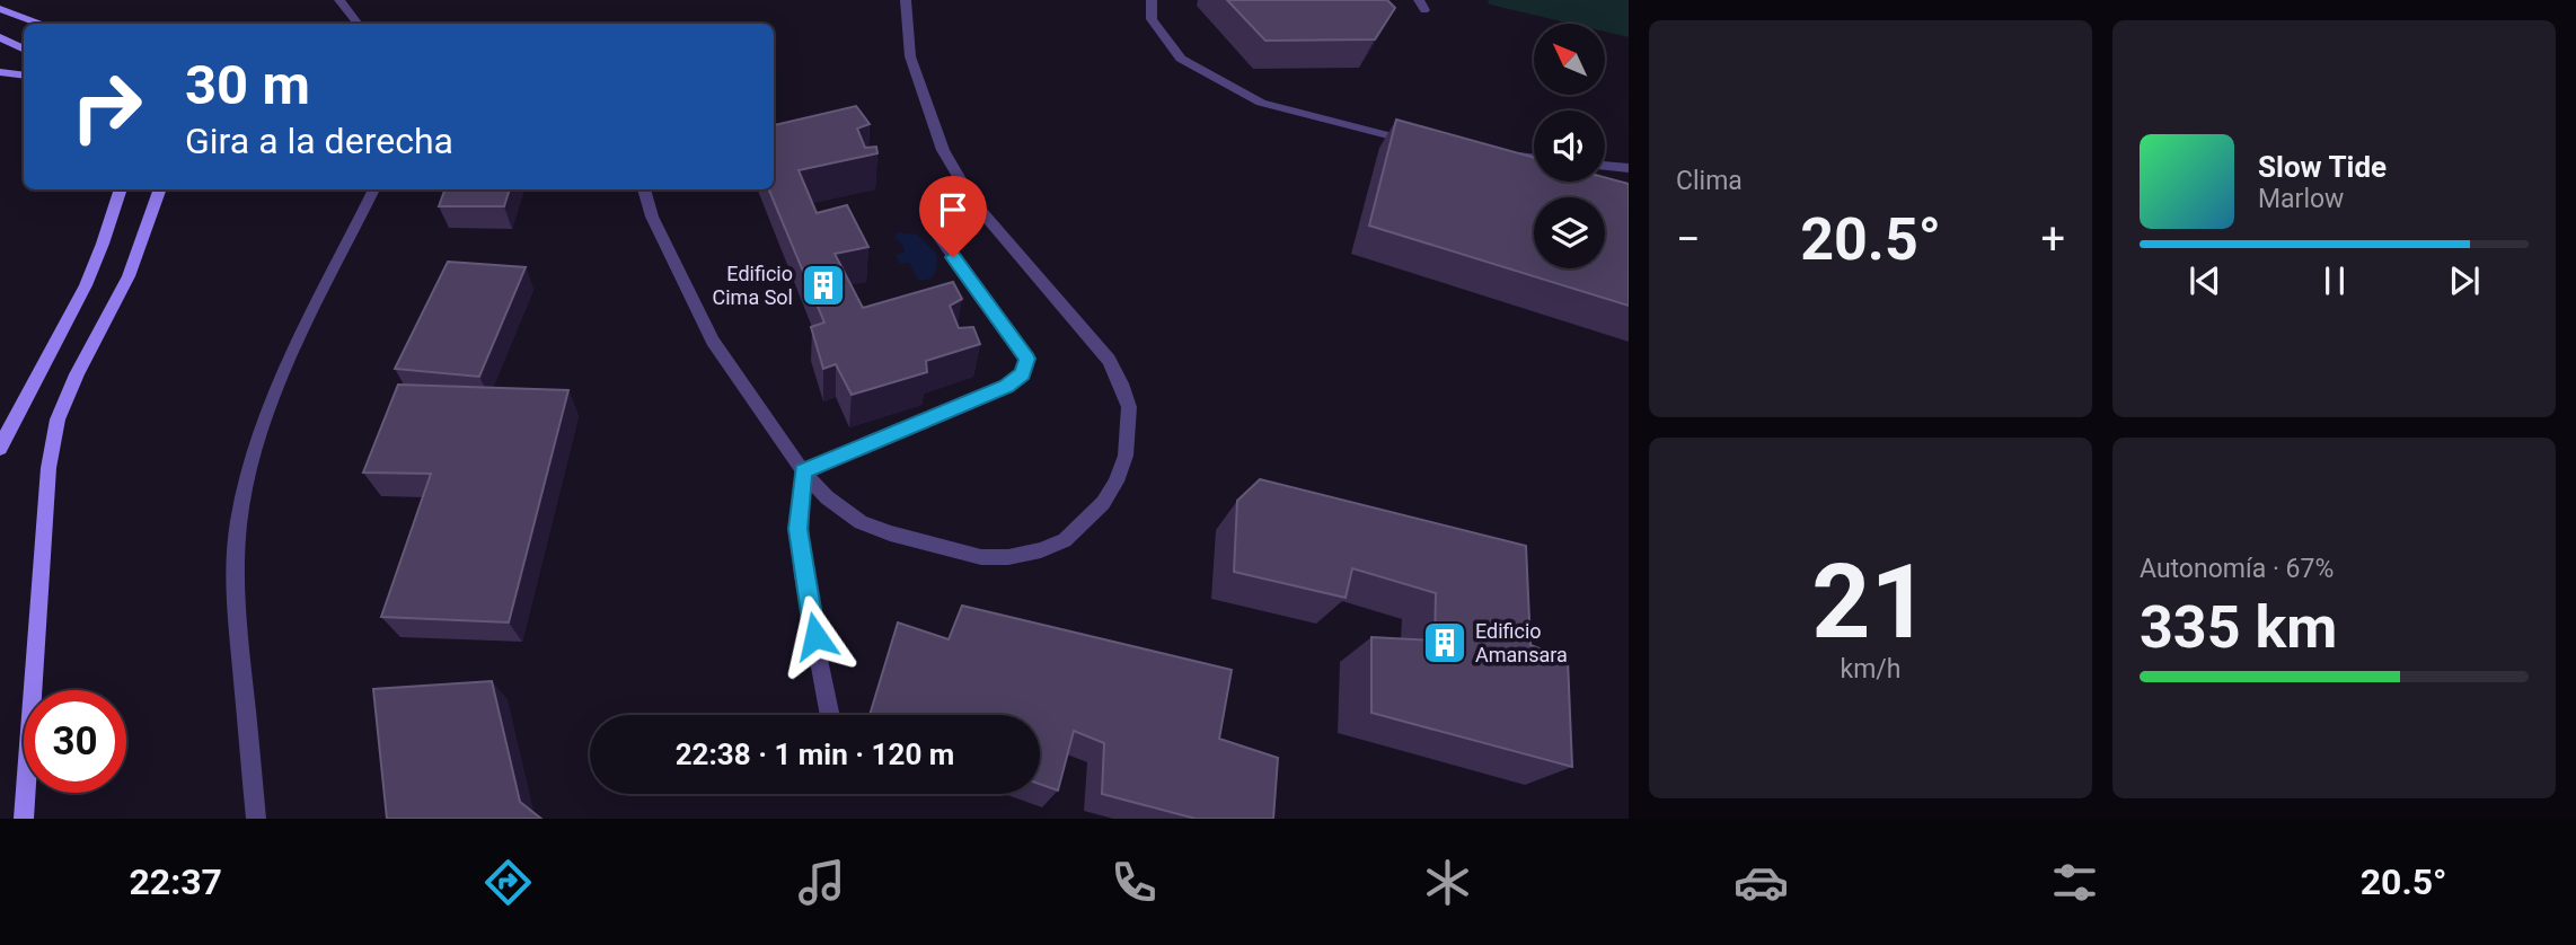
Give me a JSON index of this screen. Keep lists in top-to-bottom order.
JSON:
{
  "places": {
    "building": ["Edificio Cima Sol", "Edificio Amansara"]
  },
  "north": "top left",
  "page": {
    "tile": [
      "Clima",
      ["21", "km/h"],
      ["Autonomía · 67%", "335 km"]
    ],
    "turn": ["30 m", "Gira a la derecha"],
    "song": ["Slow Tide", "Marlow"],
    "heat": ["−", "20.5°", "+"],
    "limit": "30",
    "trip": "22:38 · 1 min · 120 m",
    "tabs": ["22:37", "20.5°"]
  }
}
